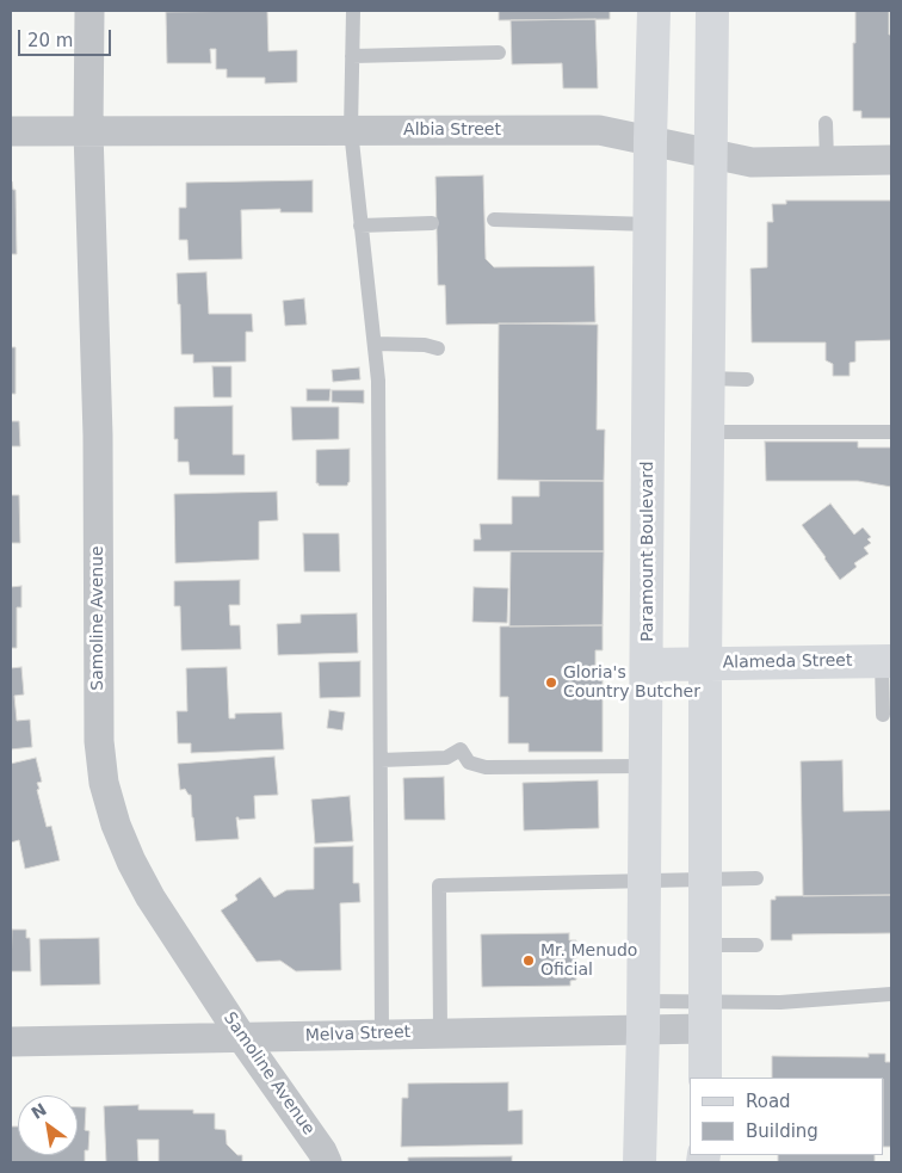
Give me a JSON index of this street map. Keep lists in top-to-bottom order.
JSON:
{
  "streets": {
    "main road": ["Paramount Boulevard", "Alameda Street"],
    "street": ["Albia Street", "Samoline Avenue", "Melva Street"]
  },
  "crossings": [
    ["Albia Street", "Paramount Boulevard"],
    ["Albia Street", "Samoline Avenue"],
    ["Paramount Boulevard", "Alameda Street"],
    ["Paramount Boulevard", "Melva Street"],
    ["Samoline Avenue", "Melva Street"]
  ],
  "places": ["Gloria's Country Butcher", "Mr. Menudo Oficial"],
  "legend": ["Road", "Building"],
  "scale_bar": "20 m",
  "north": "top left"
}
